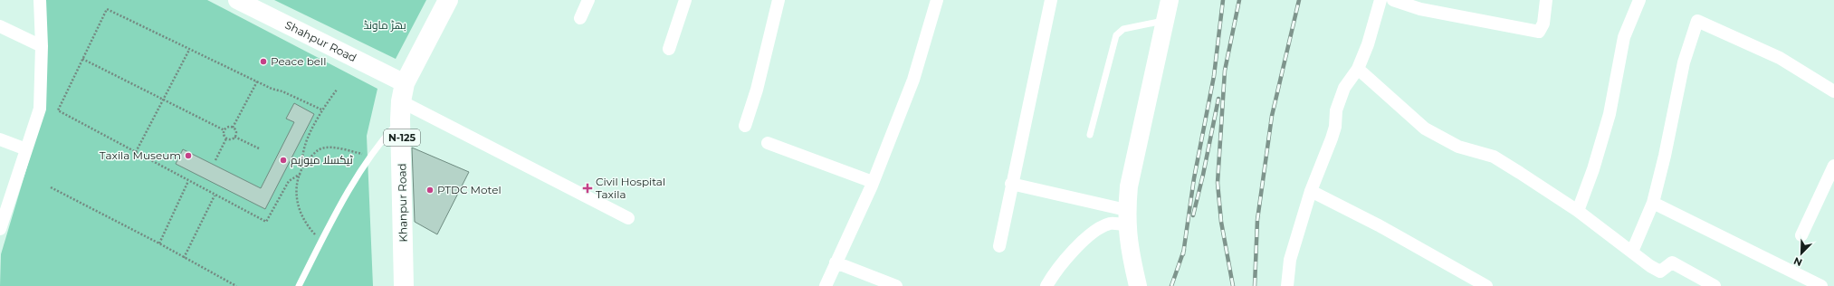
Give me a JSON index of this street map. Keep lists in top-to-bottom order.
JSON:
{
  "streets": {
    "highway": ["N-125", "Khanpur Road"],
    "street": ["Shahpur Road"]
  },
  "crossings": [
    ["Shahpur Road", "Khanpur Road"]
  ],
  "parks": ["بھڑ ماونڈ"],
  "places": {
    "other": [
      "Peace bell",
      "Taxila Museum",
      "ٹیکسلا میوزیم",
      "PTDC Motel"
    ],
    "health": ["Civil Hospital Taxila"]
  },
  "north": "bottom left"
}
